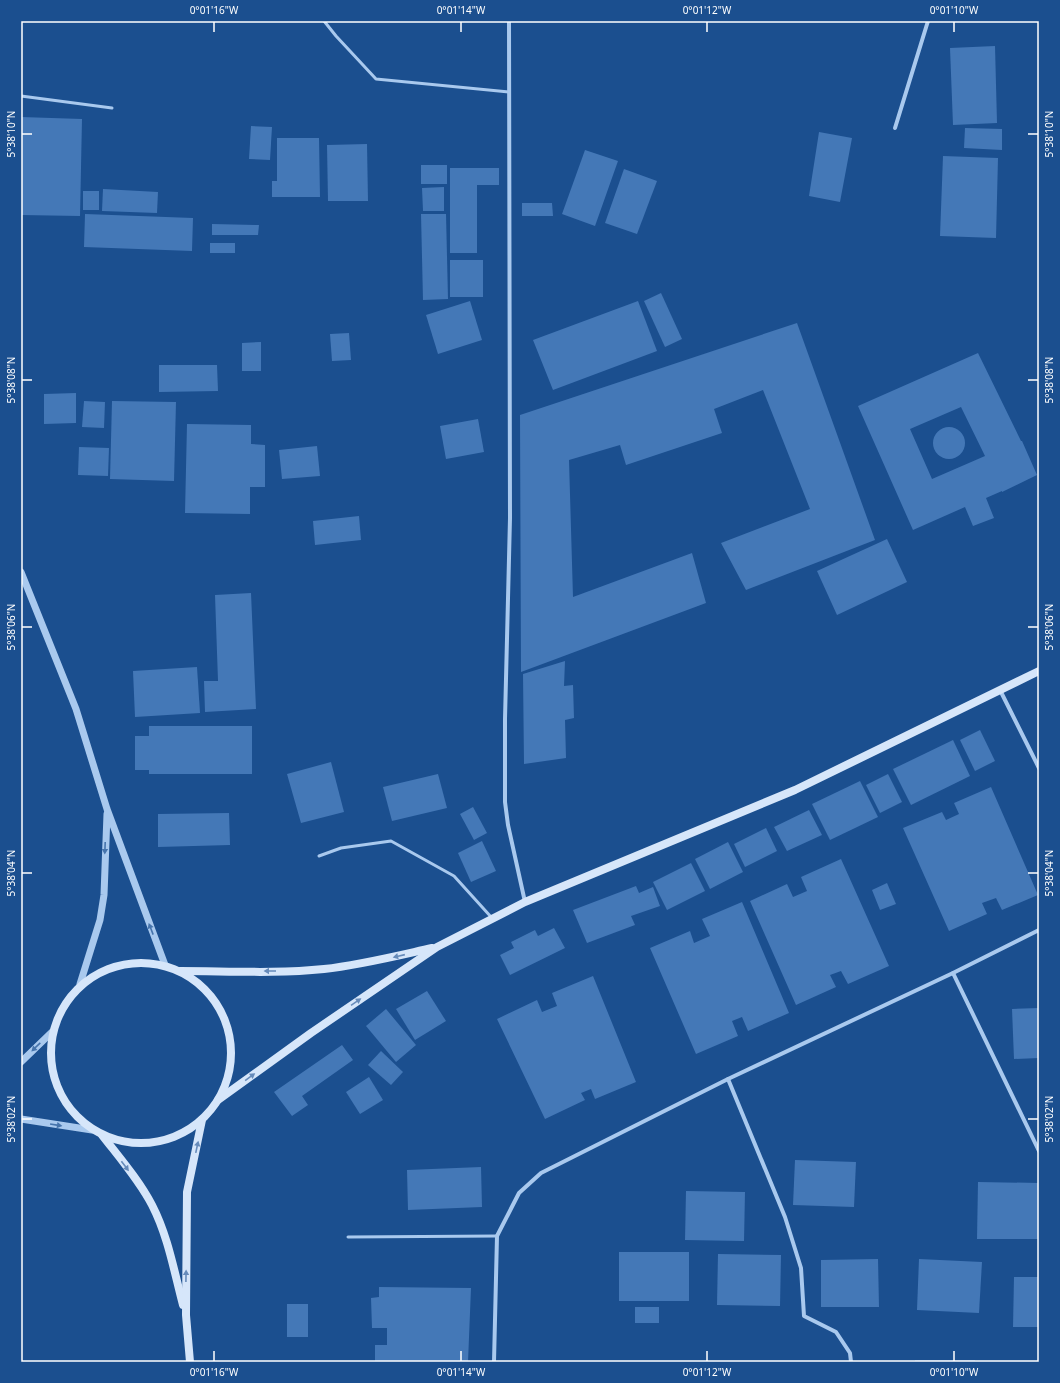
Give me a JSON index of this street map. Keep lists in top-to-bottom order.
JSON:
{
  "coordinates": [
    "0°01'16\"W",
    "0°01'14\"W",
    "0°01'12\"W",
    "0°01'10\"W",
    "5°38'10\"N",
    "5°38'08\"N",
    "5°38'06\"N",
    "5°38'04\"N",
    "5°38'02\"N"
  ]
}
